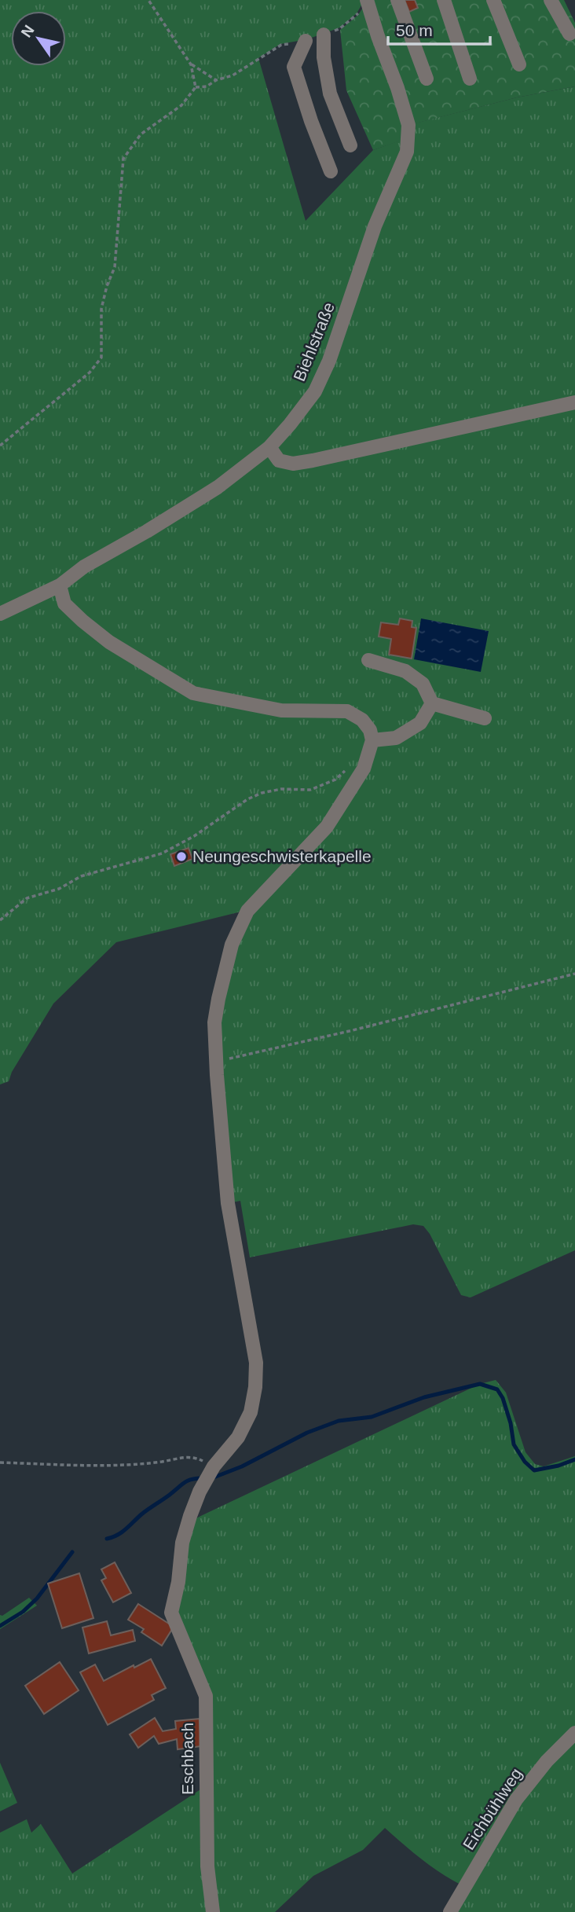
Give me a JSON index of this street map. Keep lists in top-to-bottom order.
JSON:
{
  "streets": {
    "street": ["Biehlstraße", "Eschbach", "Eichbühlweg"]
  },
  "places": ["Neungeschwisterkapelle"],
  "scale_bar": "50 m",
  "north": "top left"
}
